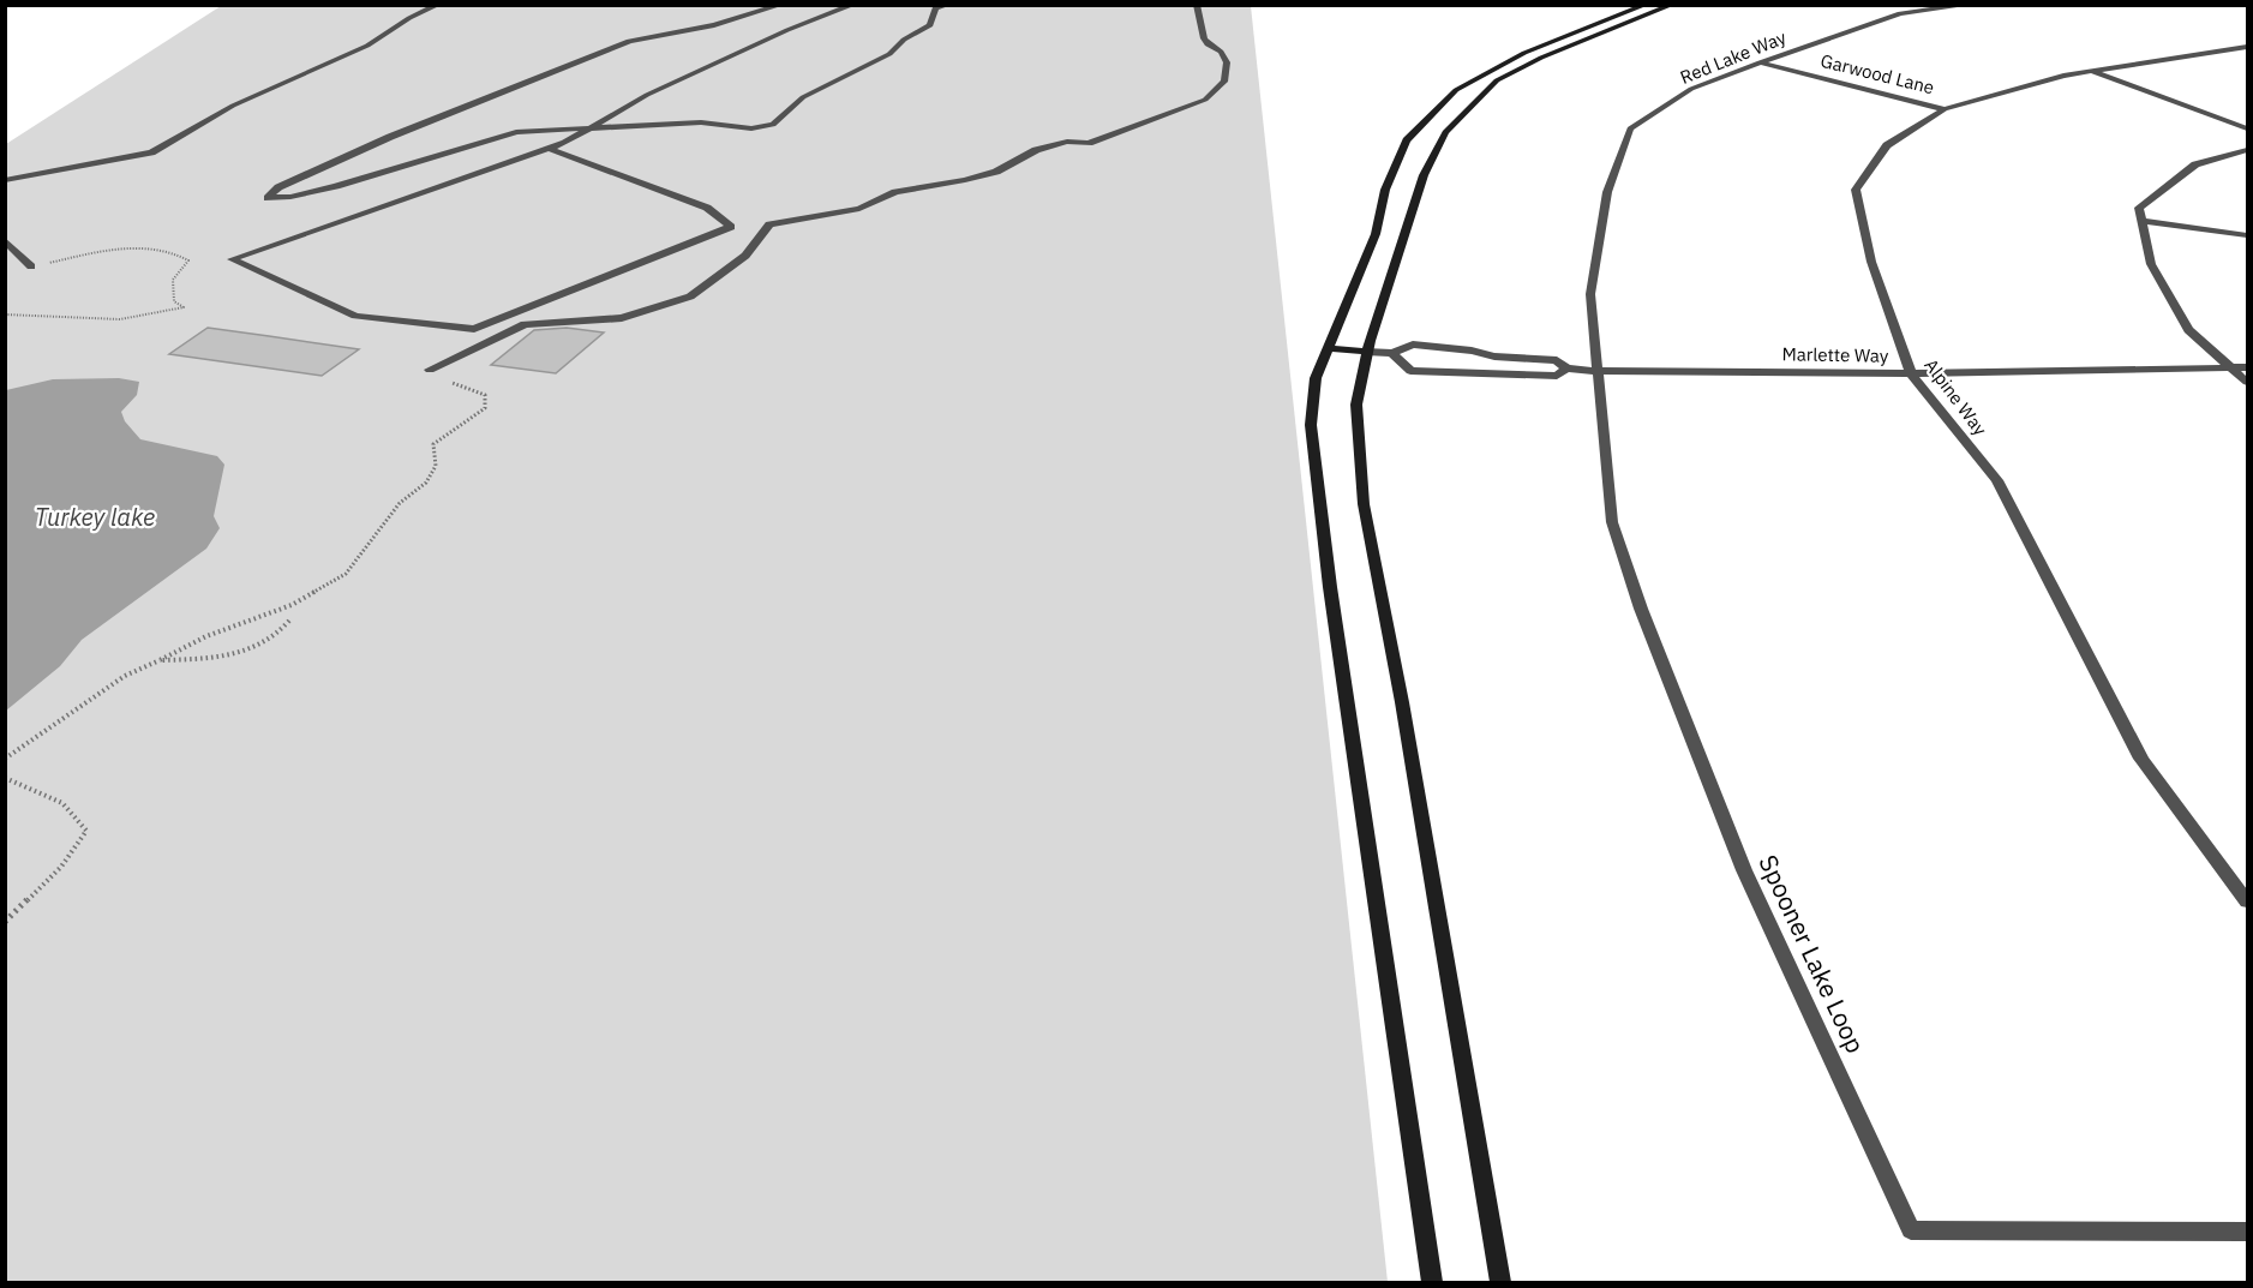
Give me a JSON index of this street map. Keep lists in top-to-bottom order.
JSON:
{
  "streets": {
    "street": [
      "Red Lake Way",
      "Garwood Lane",
      "Marlette Way",
      "Alpine Way",
      "Spooner Lake Loop"
    ]
  },
  "crossings": [
    ["Red Lake Way", "Garwood Lane"],
    ["Red Lake Way", "Marlette Way"],
    ["Red Lake Way", "Spooner Lake Loop"],
    ["Garwood Lane", "Alpine Way"],
    ["Marlette Way", "Alpine Way"],
    ["Marlette Way", "Spooner Lake Loop"]
  ],
  "water": ["Turkey lake"]
}
